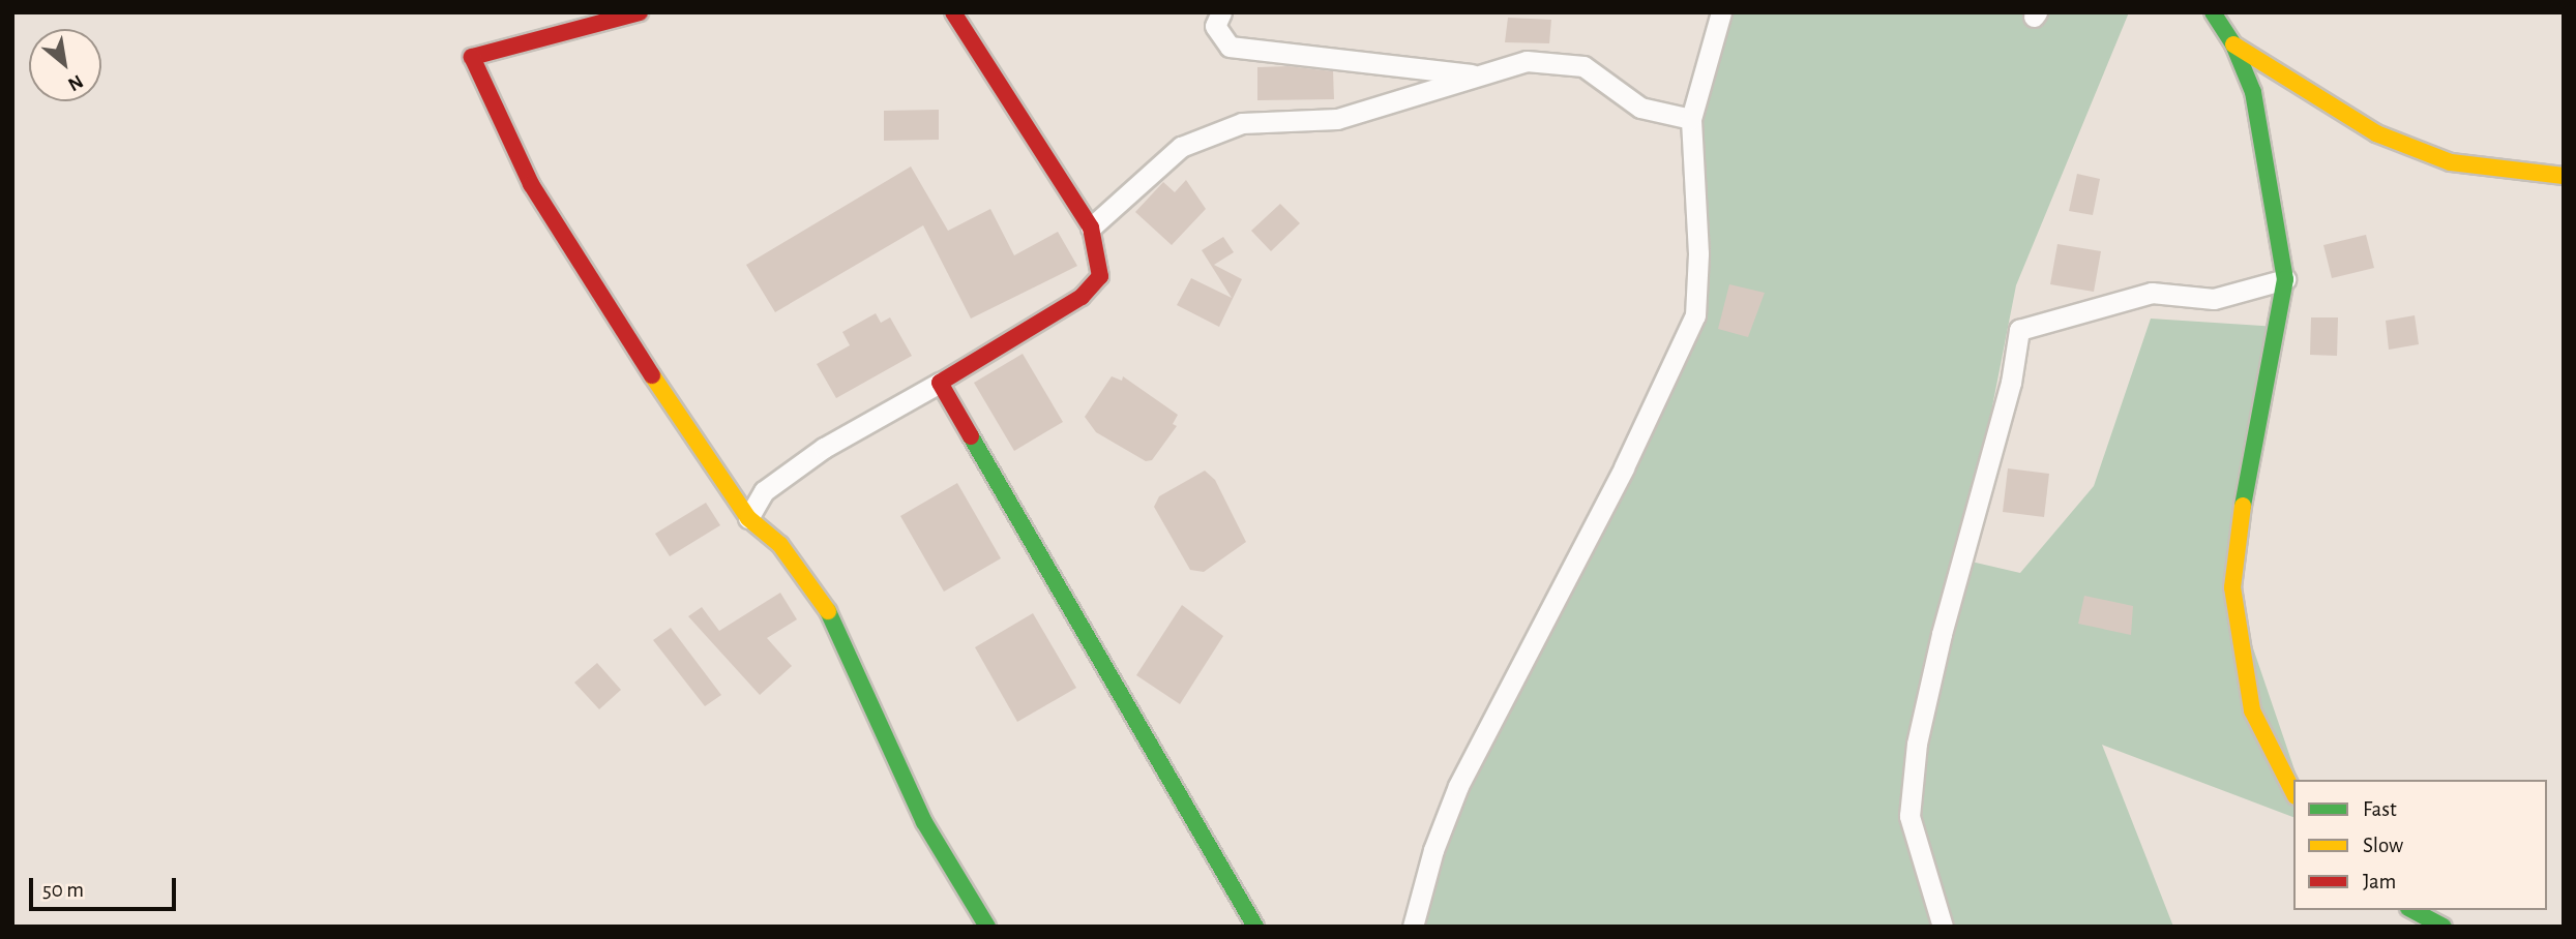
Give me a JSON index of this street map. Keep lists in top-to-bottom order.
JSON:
{
  "legend": ["Fast", "Slow", "Jam"],
  "scale_bar": "50 m",
  "north": "bottom right"
}
